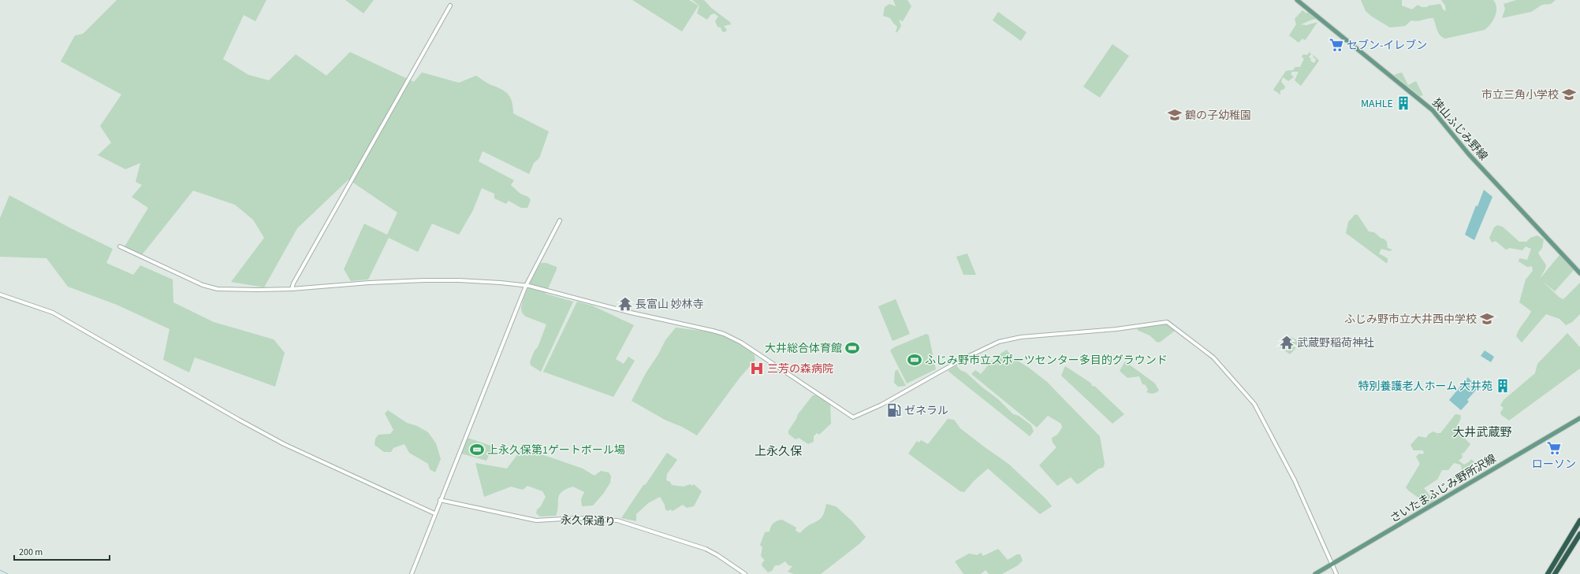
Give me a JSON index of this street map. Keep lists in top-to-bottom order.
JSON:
{
  "streets": {
    "main road": ["狭山ふじみ野線", "さいたまふじみ野所沢線"],
    "street": ["永久保通り"]
  },
  "districts": ["大井武蔵野", "上永久保"],
  "places": {
    "supermarket": ["セブン-イレブン", "ローソン"],
    "school or university": ["市立三角小学校", "鶴の子幼稚園", "ふじみ野市立大井西中学校"],
    "building": ["MAHLE", "特別養護老人ホーム 大井苑"],
    "temple": ["長富山 妙林寺", "武蔵野稲荷神社"],
    "sports": ["大井総合体育館", "ふじみ野市⽴スポーツセンター多⽬的グラウンド", "上永久保第1ゲートボール場"],
    "hospital": ["三芳の森病院"],
    "fuel station": ["ゼネラル"]
  },
  "scale_bar": "200 m"
}
